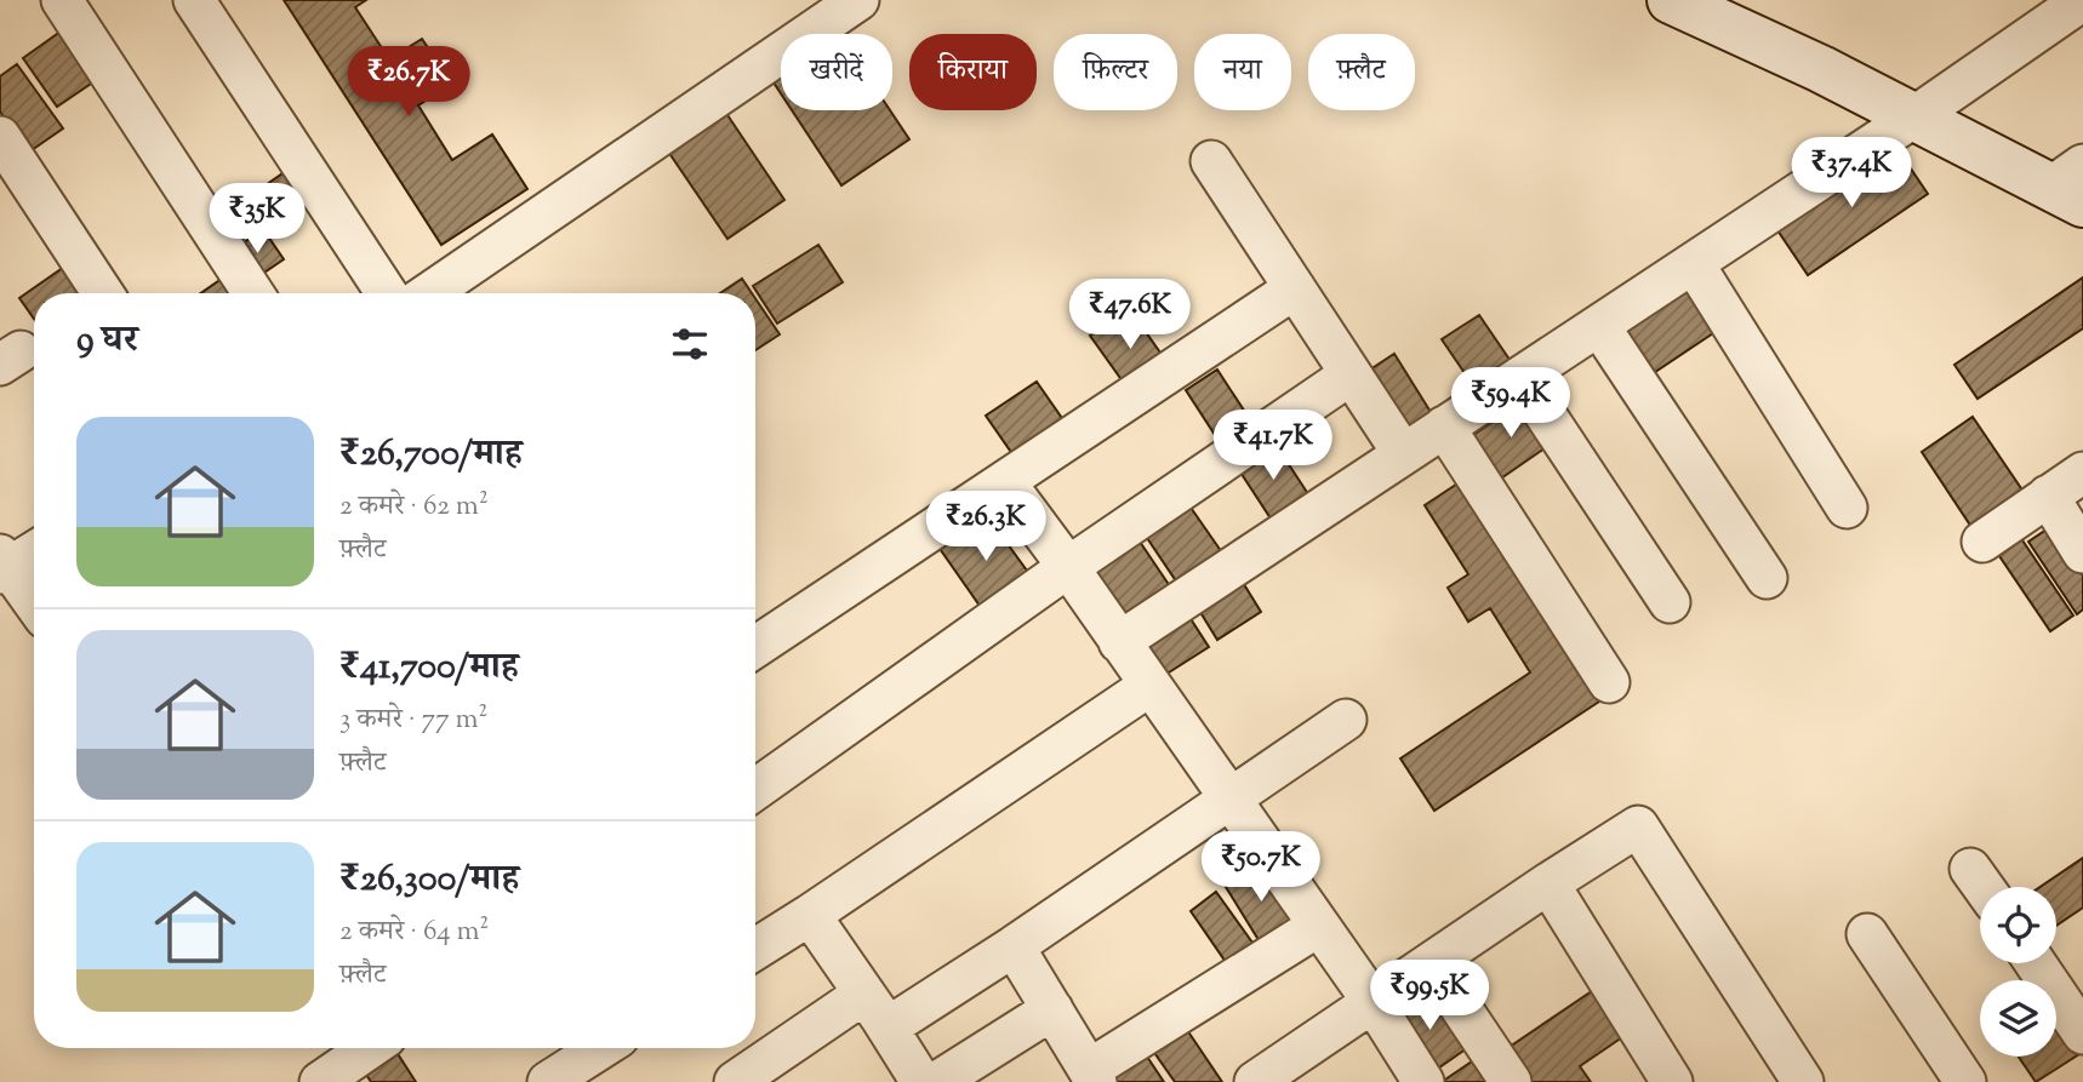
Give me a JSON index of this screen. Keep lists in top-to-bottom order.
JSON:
{
  "page": {
    "chip": [
      "खरीदें",
      "किराया",
      "फ़िल्टर",
      "नया",
      "फ़्लैट"
    ],
    "price": [
      "₹26.7K",
      "₹37.4K",
      "₹35K",
      "₹47.6K",
      "₹59.4K",
      "₹41.7K",
      "₹26.3K",
      "₹50.7K",
      "₹99.5K"
    ],
    "heading": "9 घर",
    "list": [
      {
        "name": "₹26,700/माह",
        "note": "2 कमरे · 62 m² · फ़्लैट"
      },
      {
        "name": "₹41,700/माह",
        "note": "3 कमरे · 77 m² · फ़्लैट"
      },
      {
        "name": "₹26,300/माह",
        "note": "2 कमरे · 64 m² · फ़्लैट"
      }
    ]
  }
}
